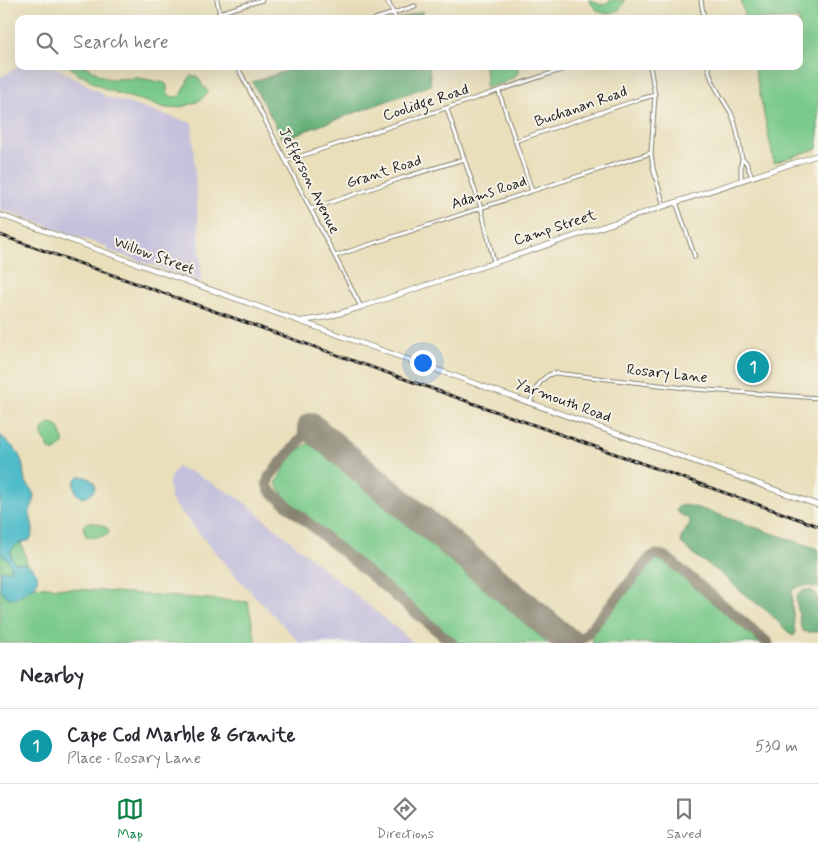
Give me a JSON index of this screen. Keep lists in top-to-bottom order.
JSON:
{
  "streets": {
    "main road": ["Camp Street", "Willow Street", "Yarmouth Road"],
    "street": [
      "Coolidge Road",
      "Buchanan Road",
      "Grant Road",
      "Jefferson Avenue",
      "Adams Road",
      "Rosary Lane"
    ]
  },
  "crossings": [
    ["Coolidge Road", "Jefferson Avenue"],
    ["Grant Road", "Jefferson Avenue"],
    ["Jefferson Avenue", "Adams Road"],
    ["Jefferson Avenue", "Camp Street"],
    ["Camp Street", "Willow Street"],
    ["Camp Street", "Yarmouth Road"],
    ["Willow Street", "Yarmouth Road"],
    ["Rosary Lane", "Yarmouth Road"]
  ],
  "page": {
    "search": "Search here",
    "pins": "1",
    "heading": "Nearby",
    "list": [
      {
        "mark": "1",
        "name": "Cape Cod Marble & Granite",
        "note": "Place · Rosary Lane",
        "value": "530 m"
      }
    ],
    "nav": ["Map", "Directions", "Saved"]
  }
}
